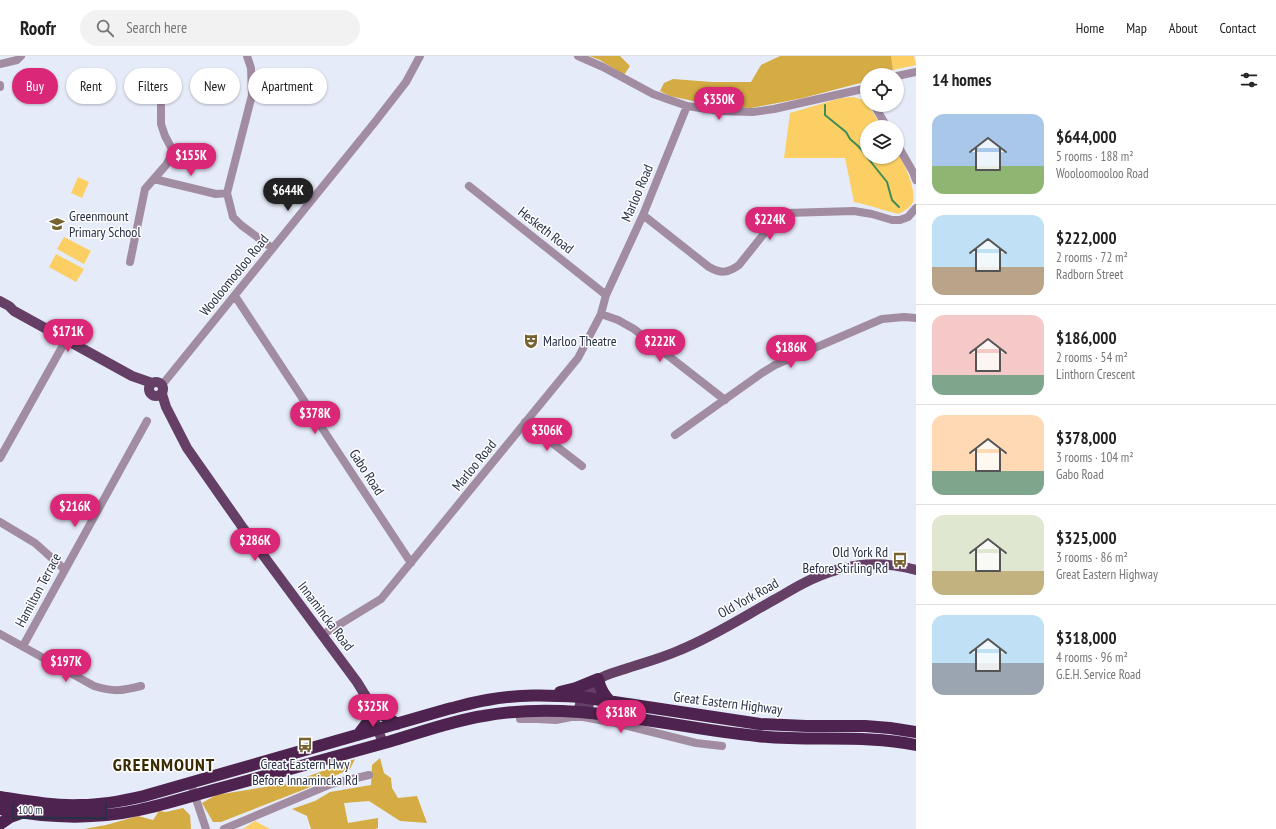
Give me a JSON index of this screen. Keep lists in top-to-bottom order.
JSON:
{
  "streets": {
    "highway": ["Great Eastern Highway"],
    "main road": ["Old York Road", "Innamincka Road"],
    "street": [
      "Marloo Road",
      "Hesketh Road",
      "Wooloomooloo Road",
      "Gabo Road",
      "Hamilton Terrace"
    ]
  },
  "crossings": [
    ["Marloo Road", "Hesketh Road"],
    ["Marloo Road", "Gabo Road"],
    ["Marloo Road", "Innamincka Road"],
    ["Wooloomooloo Road", "Gabo Road"],
    ["Wooloomooloo Road", "Innamincka Road"],
    ["Innamincka Road", "Great Eastern Highway"]
  ],
  "districts": ["GREENMOUNT"],
  "places": {
    "school or university": ["Greenmount Primary School"],
    "theatre": ["Marloo Theatre"],
    "bus stop": ["Old York Rd Before Stirling Rd", "Great Eastern Hwy Before Innamincka Rd"]
  },
  "scale_bar": "100 m",
  "page": {
    "header": "Roofr",
    "search": "Search here",
    "nav": [
      "Home",
      "Map",
      "About",
      "Contact"
    ],
    "heading": "14 homes",
    "chip": [
      "Buy",
      "Rent",
      "Filters",
      "New",
      "Apartment"
    ],
    "price": [
      "$350K",
      "$155K",
      "$644K",
      "$224K",
      "$171K",
      "$222K",
      "$186K",
      "$378K",
      "$306K",
      "$216K",
      "$286K",
      "$197K",
      "$325K",
      "$318K"
    ],
    "list": [
      {
        "name": "$644,000",
        "note": "5 rooms · 188 m² · Wooloomooloo Road"
      },
      {
        "name": "$222,000",
        "note": "2 rooms · 72 m² · Radborn Street"
      },
      {
        "name": "$186,000",
        "note": "2 rooms · 54 m² · Linthorn Crescent"
      },
      {
        "name": "$378,000",
        "note": "3 rooms · 104 m² · Gabo Road"
      },
      {
        "name": "$325,000",
        "note": "3 rooms · 86 m² · Great Eastern Highway"
      },
      {
        "name": "$318,000",
        "note": "4 rooms · 96 m² · G.E.H. Service Road"
      }
    ],
    "scale": "100 m"
  }
}
